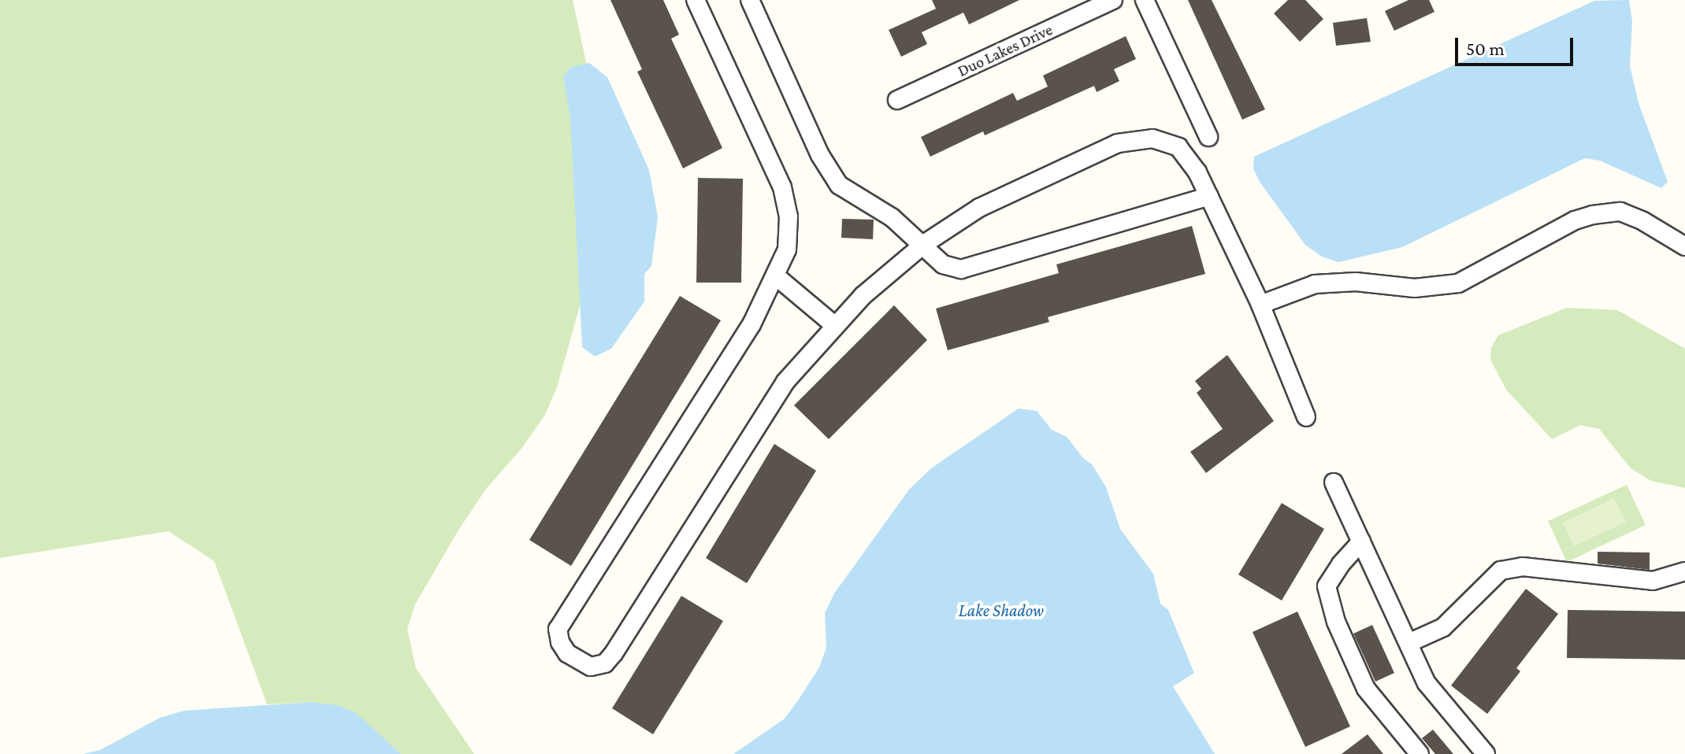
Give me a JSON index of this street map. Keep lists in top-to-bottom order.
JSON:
{
  "streets": {
    "street": ["Duo Lakes Drive"]
  },
  "water": ["Lake Shadow"],
  "scale_bar": "50 m"
}
